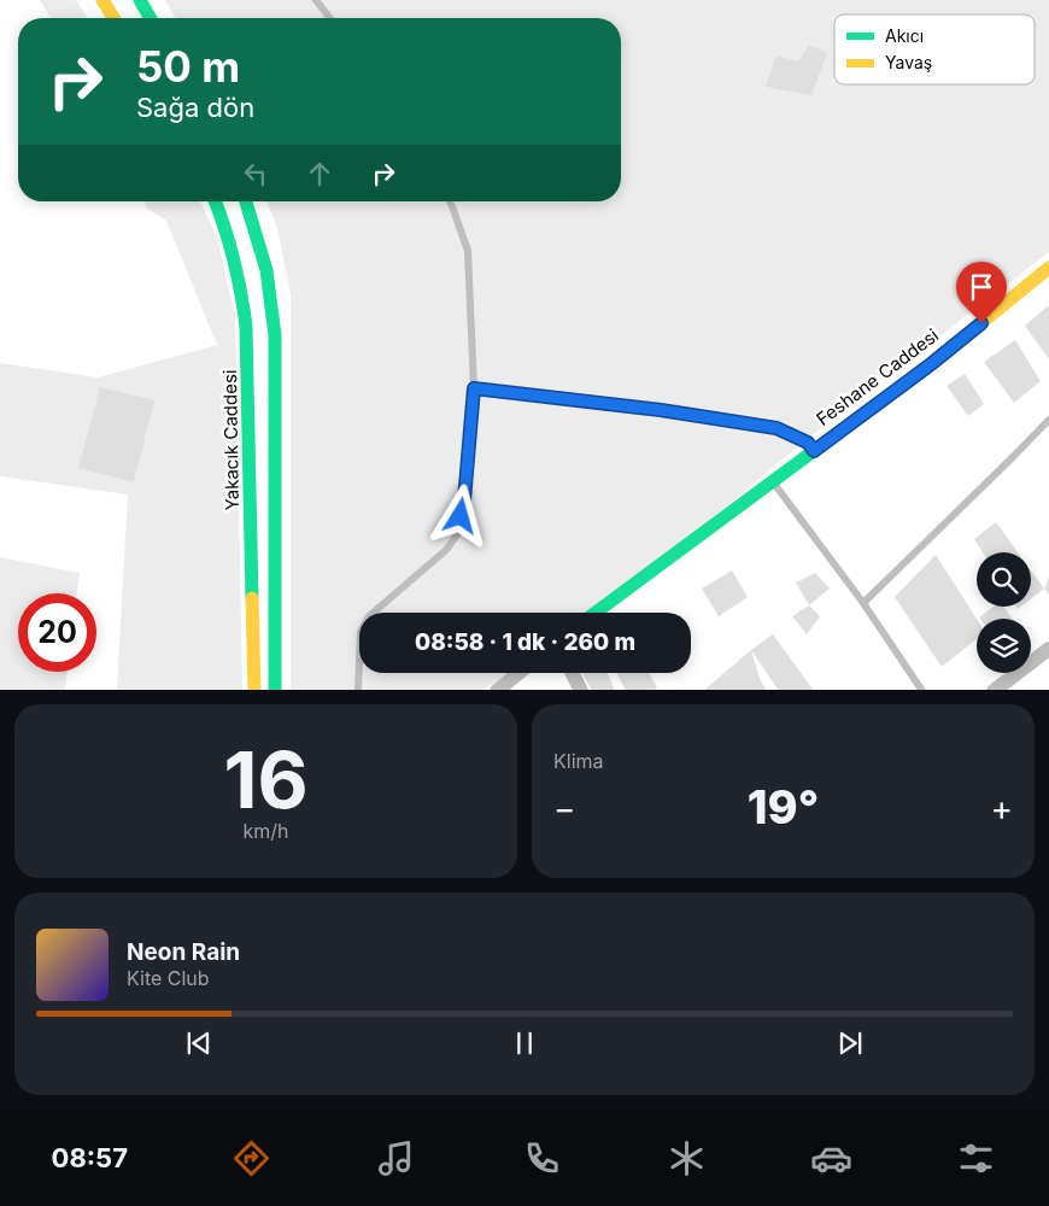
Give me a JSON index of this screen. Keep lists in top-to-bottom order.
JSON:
{
  "streets": {
    "main road": ["Feshane Caddesi", "Yakacık Caddesi"]
  },
  "legend": ["Akıcı", "Yavaş"],
  "page": {
    "turn": ["50 m", "Sağa dön"],
    "limit": "20",
    "trip": "08:58 · 1 dk · 260 m",
    "tile": [
      ["16", "km/h"],
      "Klima"
    ],
    "heat": ["−", "19°", "+"],
    "song": ["Neon Rain", "Kite Club"],
    "tabs": "08:57"
  }
}
